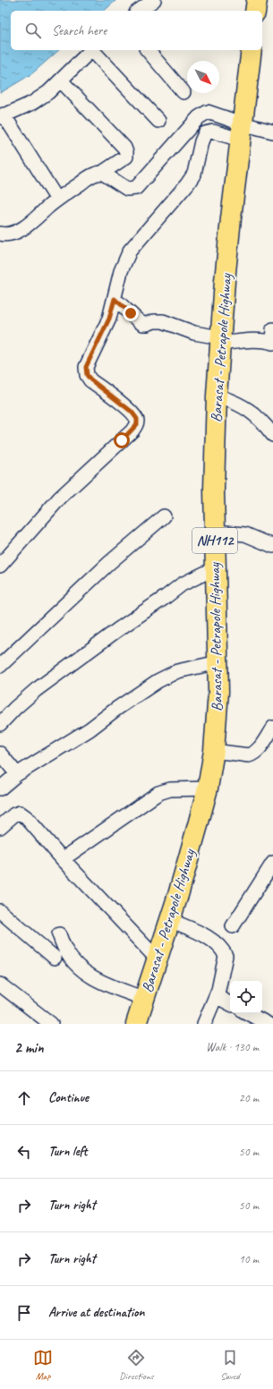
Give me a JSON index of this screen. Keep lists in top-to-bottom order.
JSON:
{
  "streets": {
    "highway": ["Barasat - Petrapole Highway", "NH112"]
  },
  "north": "bottom right",
  "page": {
    "search": "Search here",
    "heading": ["2 min", "Walk · 130 m"],
    "list": [
      ["Continue", "20 m"],
      ["Turn left", "50 m"],
      ["Turn right", "50 m"],
      ["Turn right", "10 m"],
      "Arrive at destination"
    ],
    "nav": ["Map", "Directions", "Saved"]
  }
}
